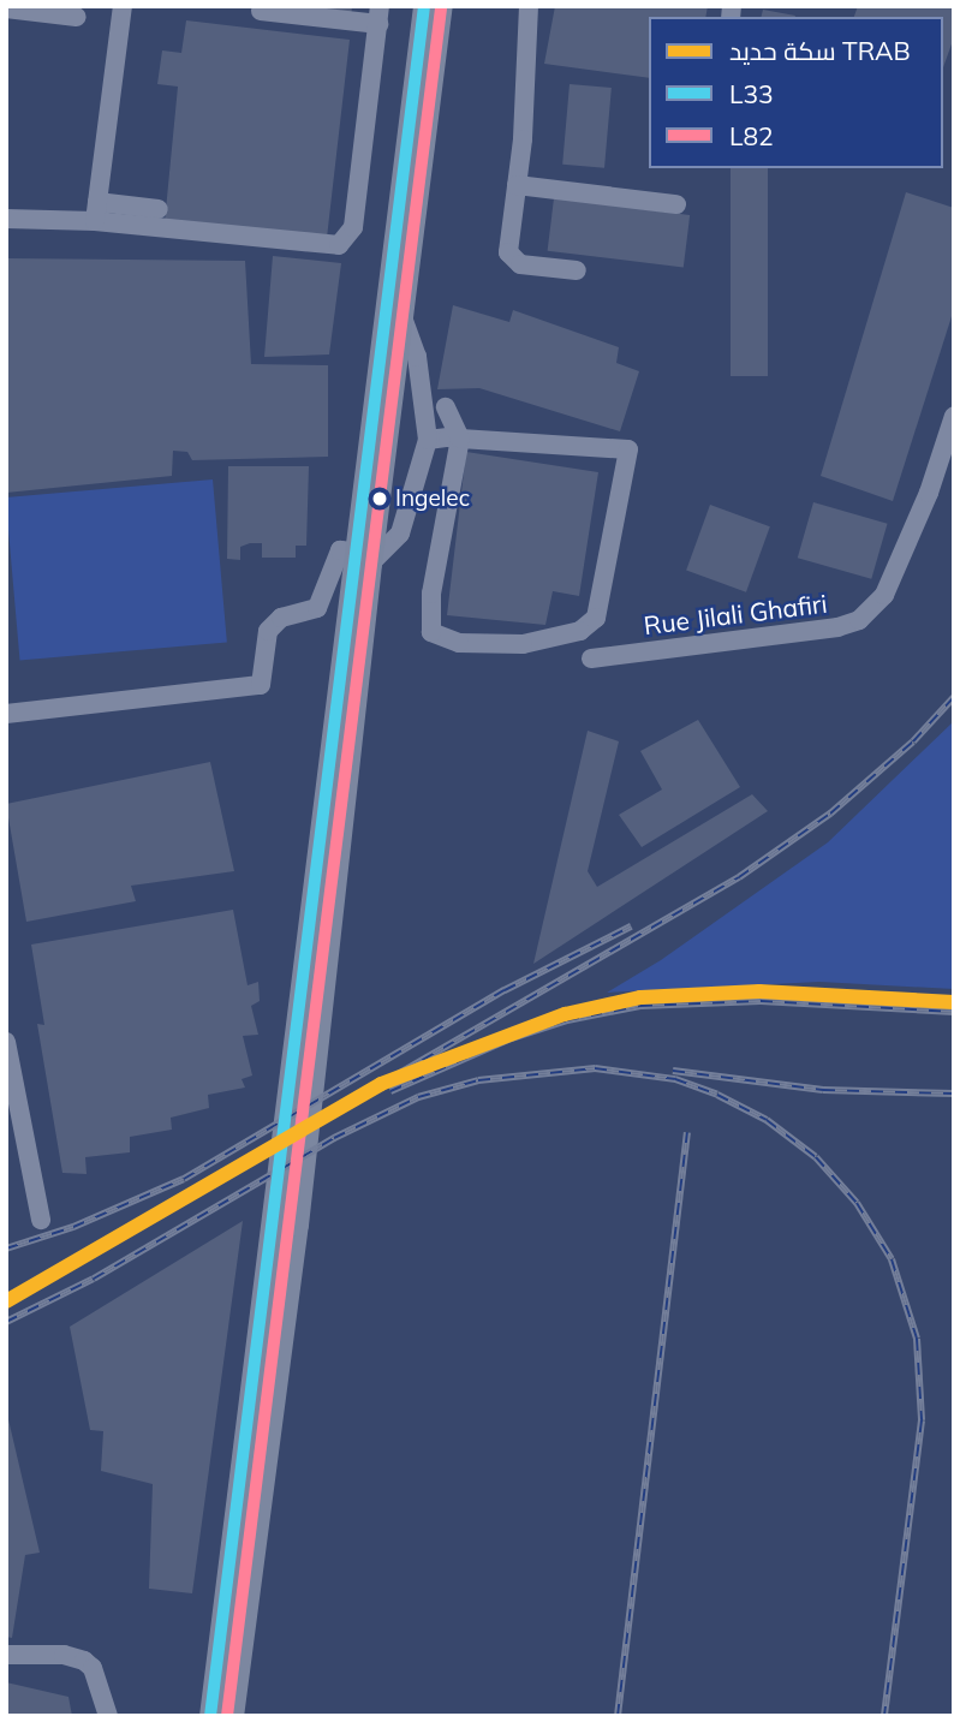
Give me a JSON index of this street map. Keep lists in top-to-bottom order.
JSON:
{
  "streets": {
    "street": ["Rue Jilali Ghafiri"]
  },
  "places": ["Ingelec"],
  "lines": ["transit line L33", "transit line L82", "rail line TRAB"],
  "legend": ["سكة حديد TRAB", "L33", "L82"]
}
